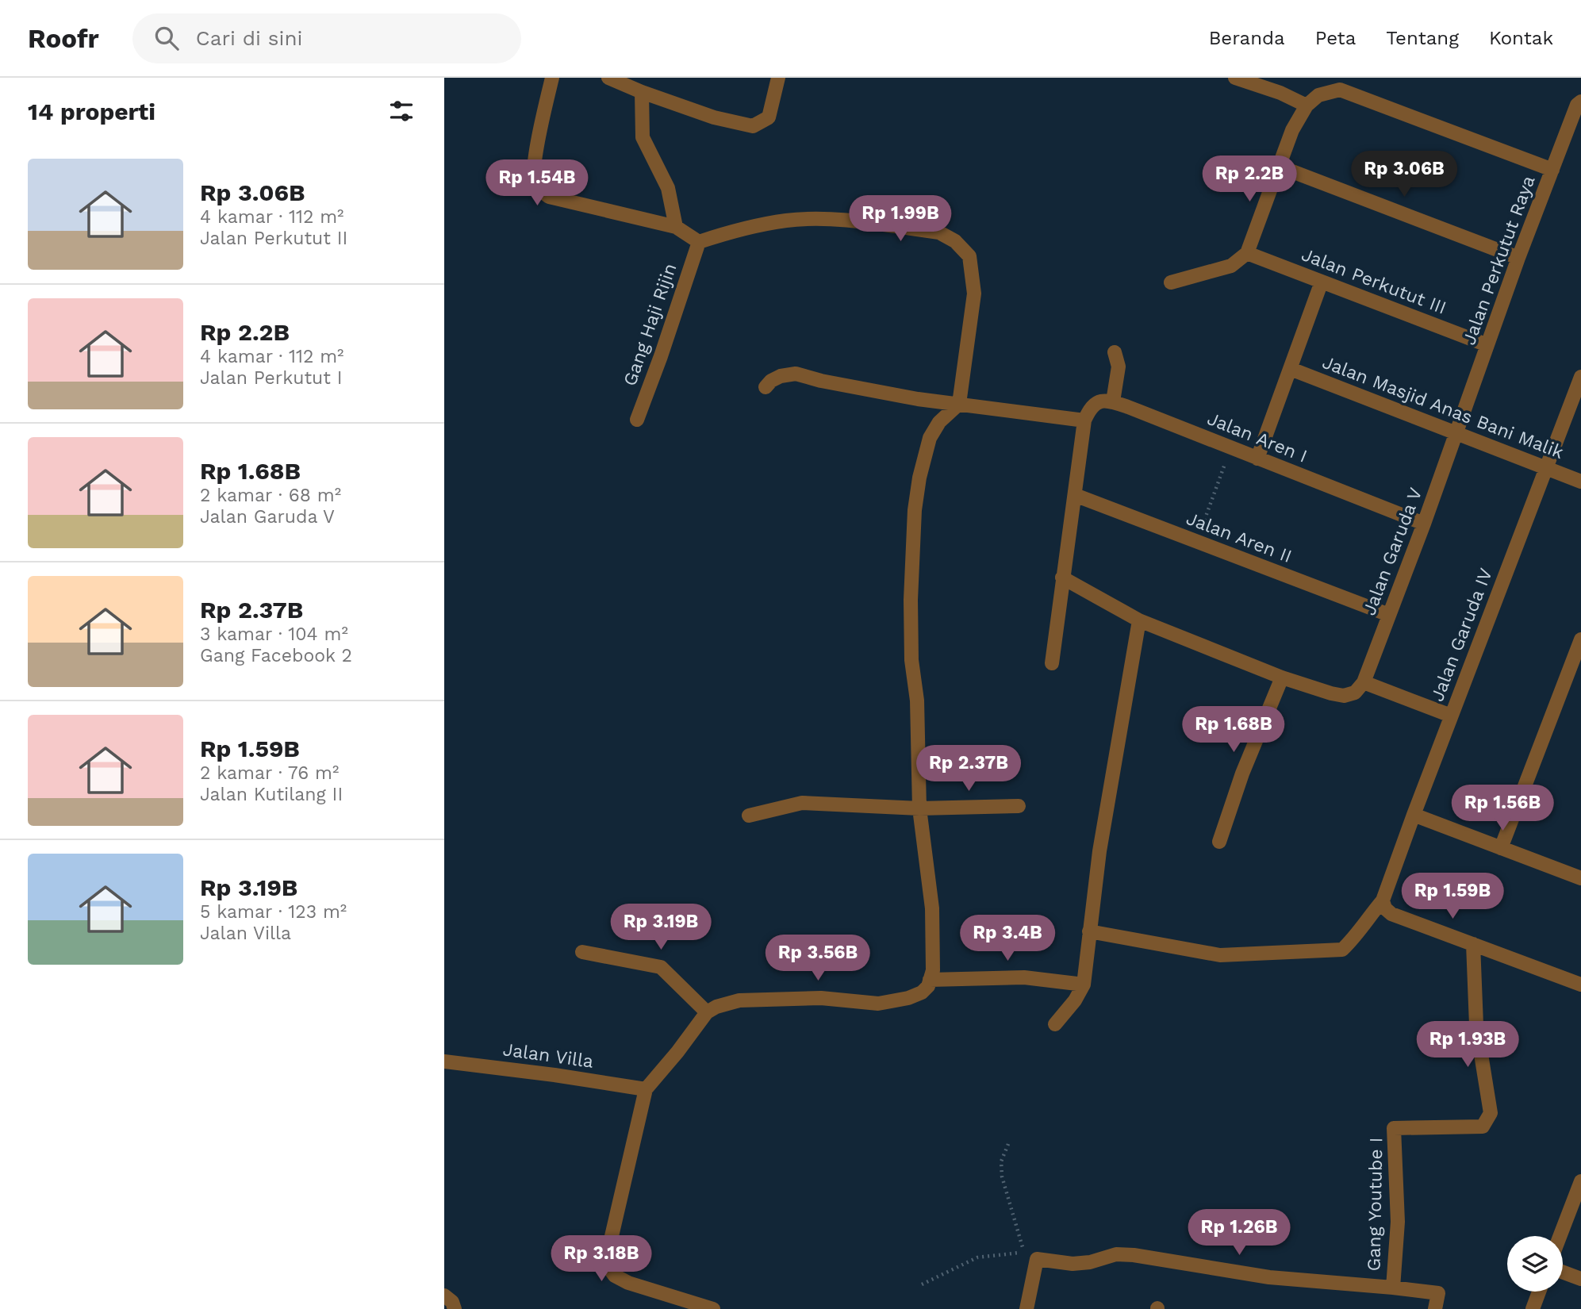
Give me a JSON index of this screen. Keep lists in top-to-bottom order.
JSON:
{
  "streets": {
    "street": [
      "Jalan Perkutut Raya",
      "Jalan Perkutut III",
      "Gang Haji Rijin",
      "Jalan Masjid Anas Bani Malik",
      "Jalan Aren I",
      "Jalan Aren II",
      "Jalan Garuda V",
      "Jalan Garuda IV",
      "Jalan Villa",
      "Gang Youtube I"
    ]
  },
  "crossings": [
    ["Jalan Perkutut Raya", "Jalan Perkutut III"],
    ["Jalan Perkutut Raya", "Jalan Masjid Anas Bani Malik"],
    ["Jalan Perkutut Raya", "Jalan Garuda V"],
    ["Jalan Masjid Anas Bani Malik", "Jalan Garuda V"],
    ["Jalan Masjid Anas Bani Malik", "Jalan Garuda IV"],
    ["Jalan Aren I", "Jalan Garuda V"],
    ["Jalan Aren II", "Jalan Garuda V"]
  ],
  "page": {
    "header": "Roofr",
    "search": "Cari di sini",
    "nav": [
      "Beranda",
      "Peta",
      "Tentang",
      "Kontak"
    ],
    "heading": "14 properti",
    "list": [
      {
        "name": "Rp 3.06B",
        "note": "4 kamar · 112 m² · Jalan Perkutut II"
      },
      {
        "name": "Rp 2.2B",
        "note": "4 kamar · 112 m² · Jalan Perkutut I"
      },
      {
        "name": "Rp 1.68B",
        "note": "2 kamar · 68 m² · Jalan Garuda V"
      },
      {
        "name": "Rp 2.37B",
        "note": "3 kamar · 104 m² · Gang Facebook 2"
      },
      {
        "name": "Rp 1.59B",
        "note": "2 kamar · 76 m² · Jalan Kutilang II"
      },
      {
        "name": "Rp 3.19B",
        "note": "5 kamar · 123 m² · Jalan Villa"
      }
    ],
    "price": [
      "Rp 3.06B",
      "Rp 2.2B",
      "Rp 1.54B",
      "Rp 1.99B",
      "Rp 1.68B",
      "Rp 2.37B",
      "Rp 1.56B",
      "Rp 1.59B",
      "Rp 3.19B",
      "Rp 3.4B",
      "Rp 3.56B",
      "Rp 1.93B",
      "Rp 1.26B",
      "Rp 3.18B"
    ]
  }
}
